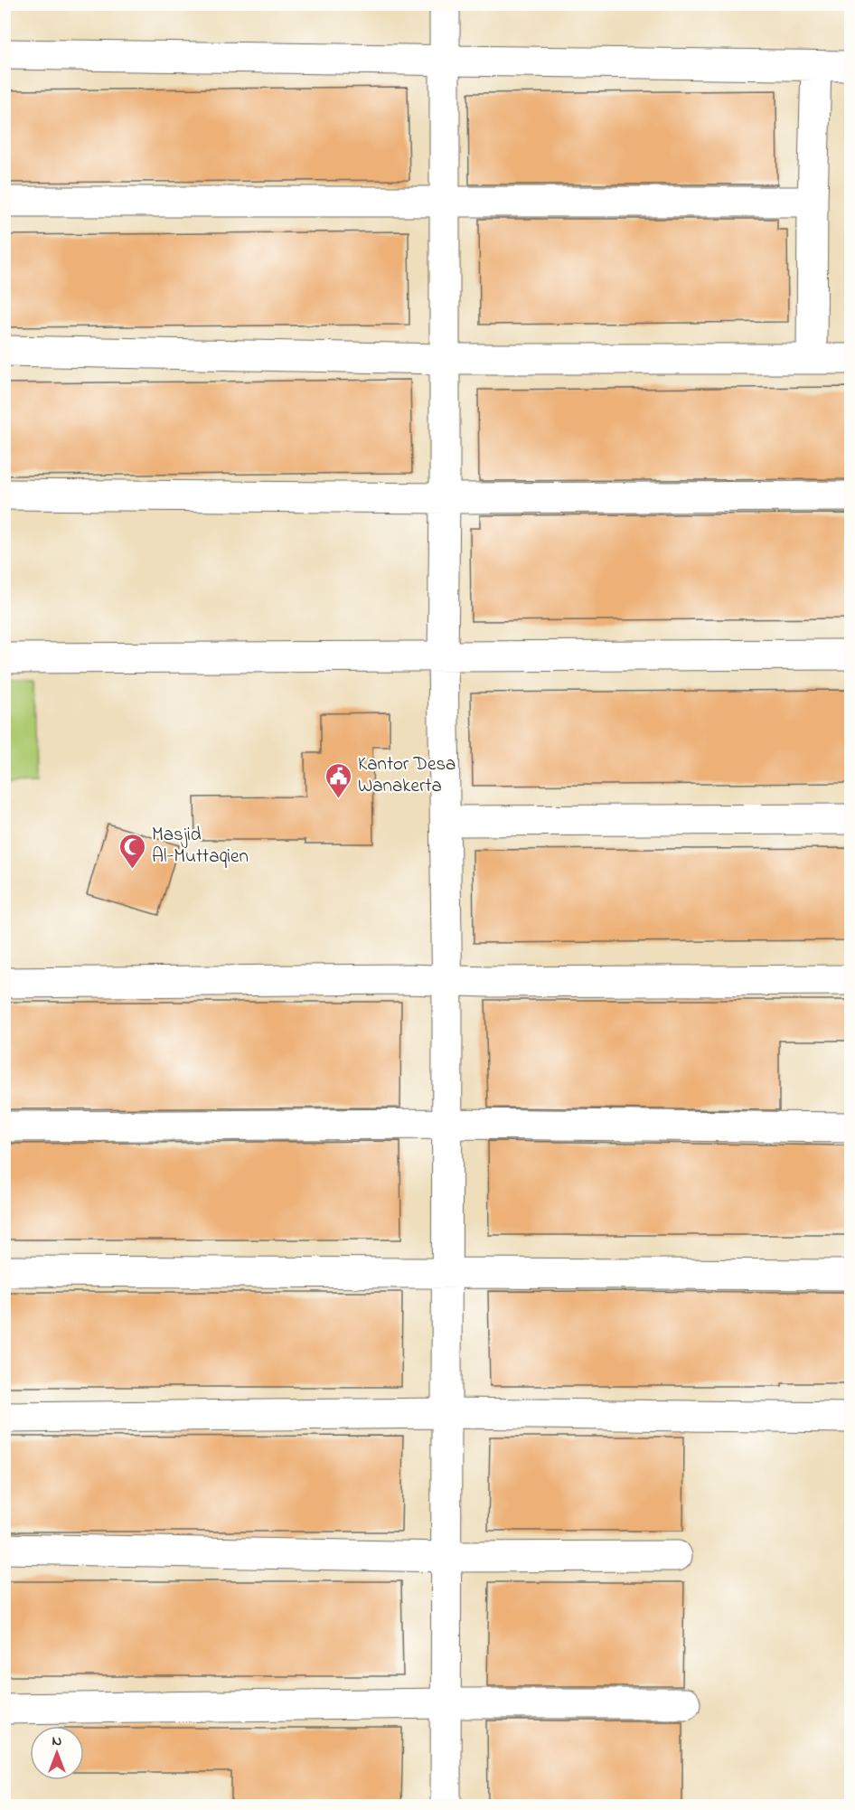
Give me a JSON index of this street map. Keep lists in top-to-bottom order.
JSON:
{
  "places": {
    "public building": ["Kantor Desa Wanakerta"],
    "mosque": ["Masjid Al-Muttaqien"]
  },
  "north": "top"
}
